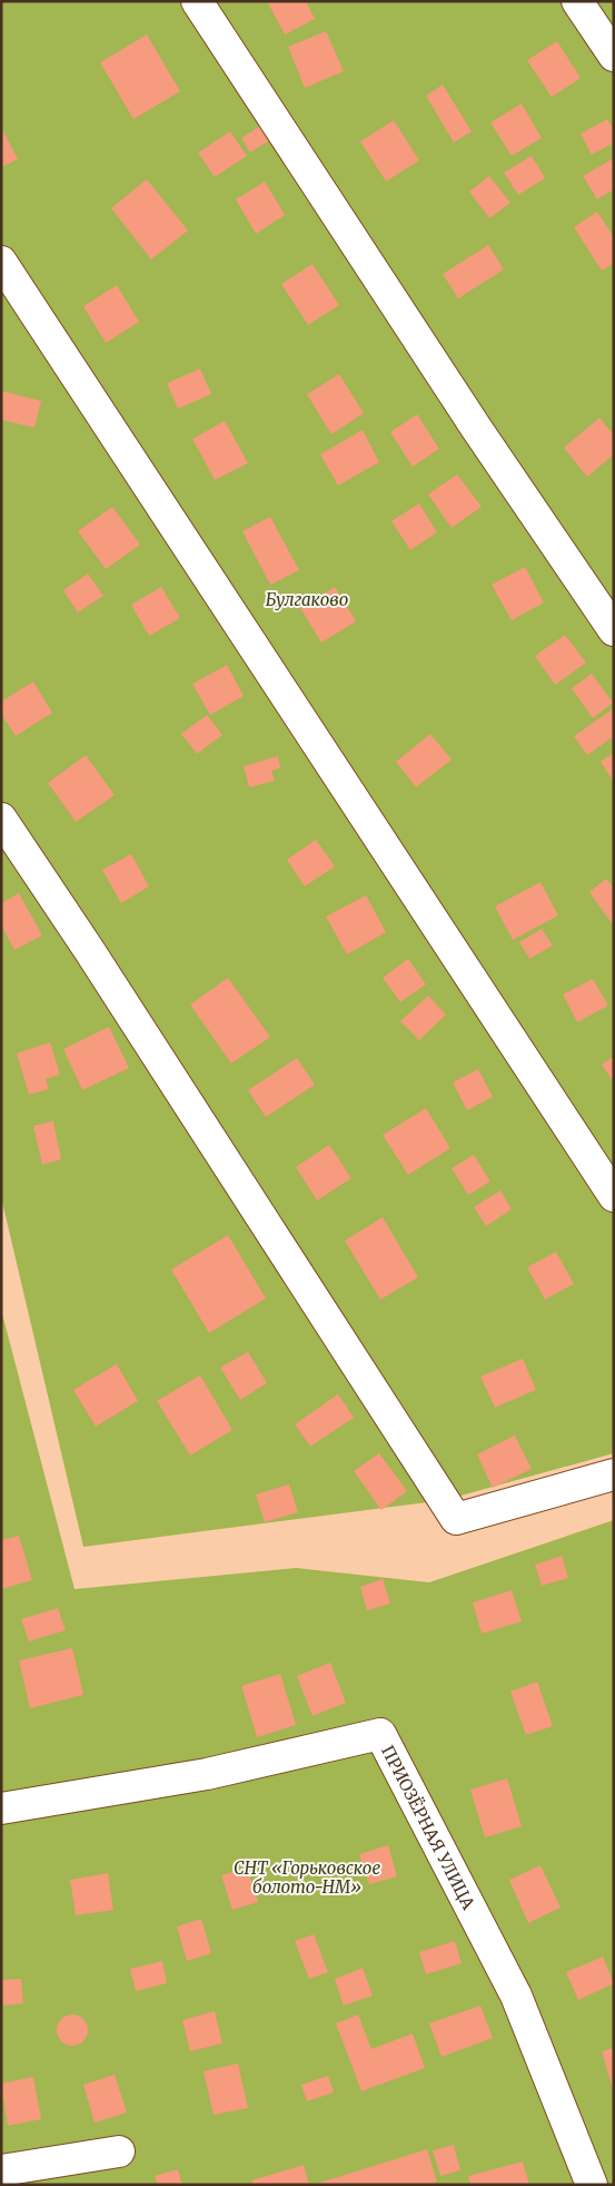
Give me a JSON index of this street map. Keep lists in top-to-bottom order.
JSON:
{
  "streets": {
    "street": ["ПРИОЗЁРНАЯ УЛИЦА"]
  },
  "parks": ["Булгаково", "СНТ «Горьковское болото-НМ»"]
}
